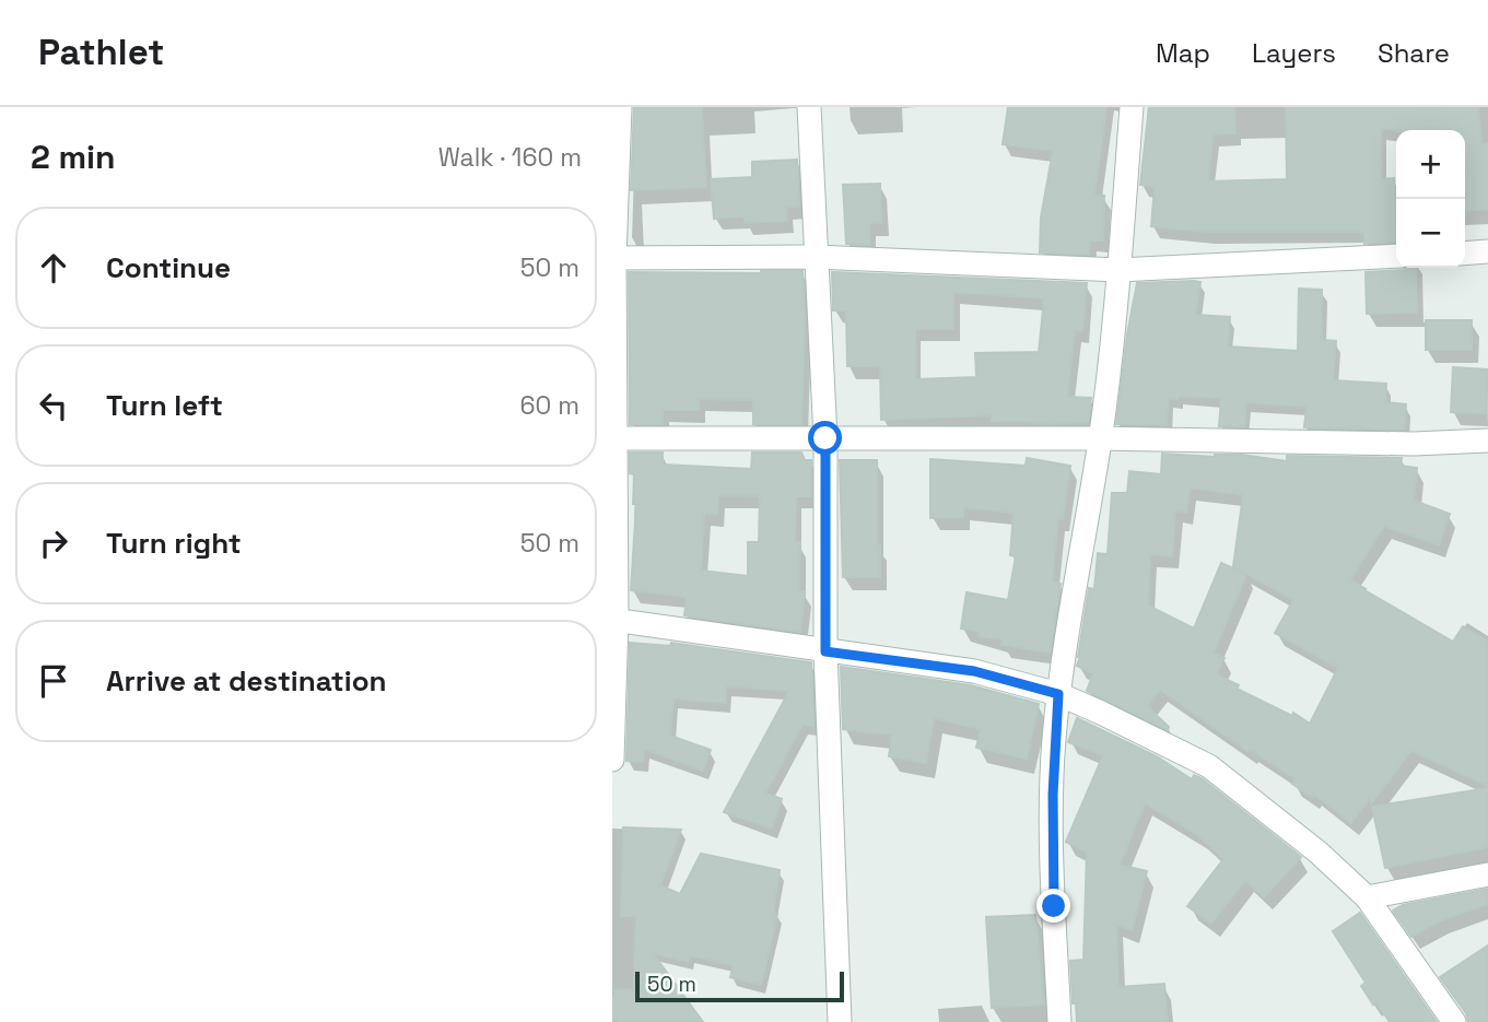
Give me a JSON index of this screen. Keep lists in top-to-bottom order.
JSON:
{
  "scale_bar": "50 m",
  "page": {
    "header": "Pathlet",
    "nav": ["Map", "Layers", "Share"],
    "heading": ["2 min", "Walk · 160 m"],
    "map_buttons": ["+", "−"],
    "list": [
      ["Continue", "50 m"],
      ["Turn left", "60 m"],
      ["Turn right", "50 m"],
      "Arrive at destination"
    ],
    "scale": "50 m"
  }
}
